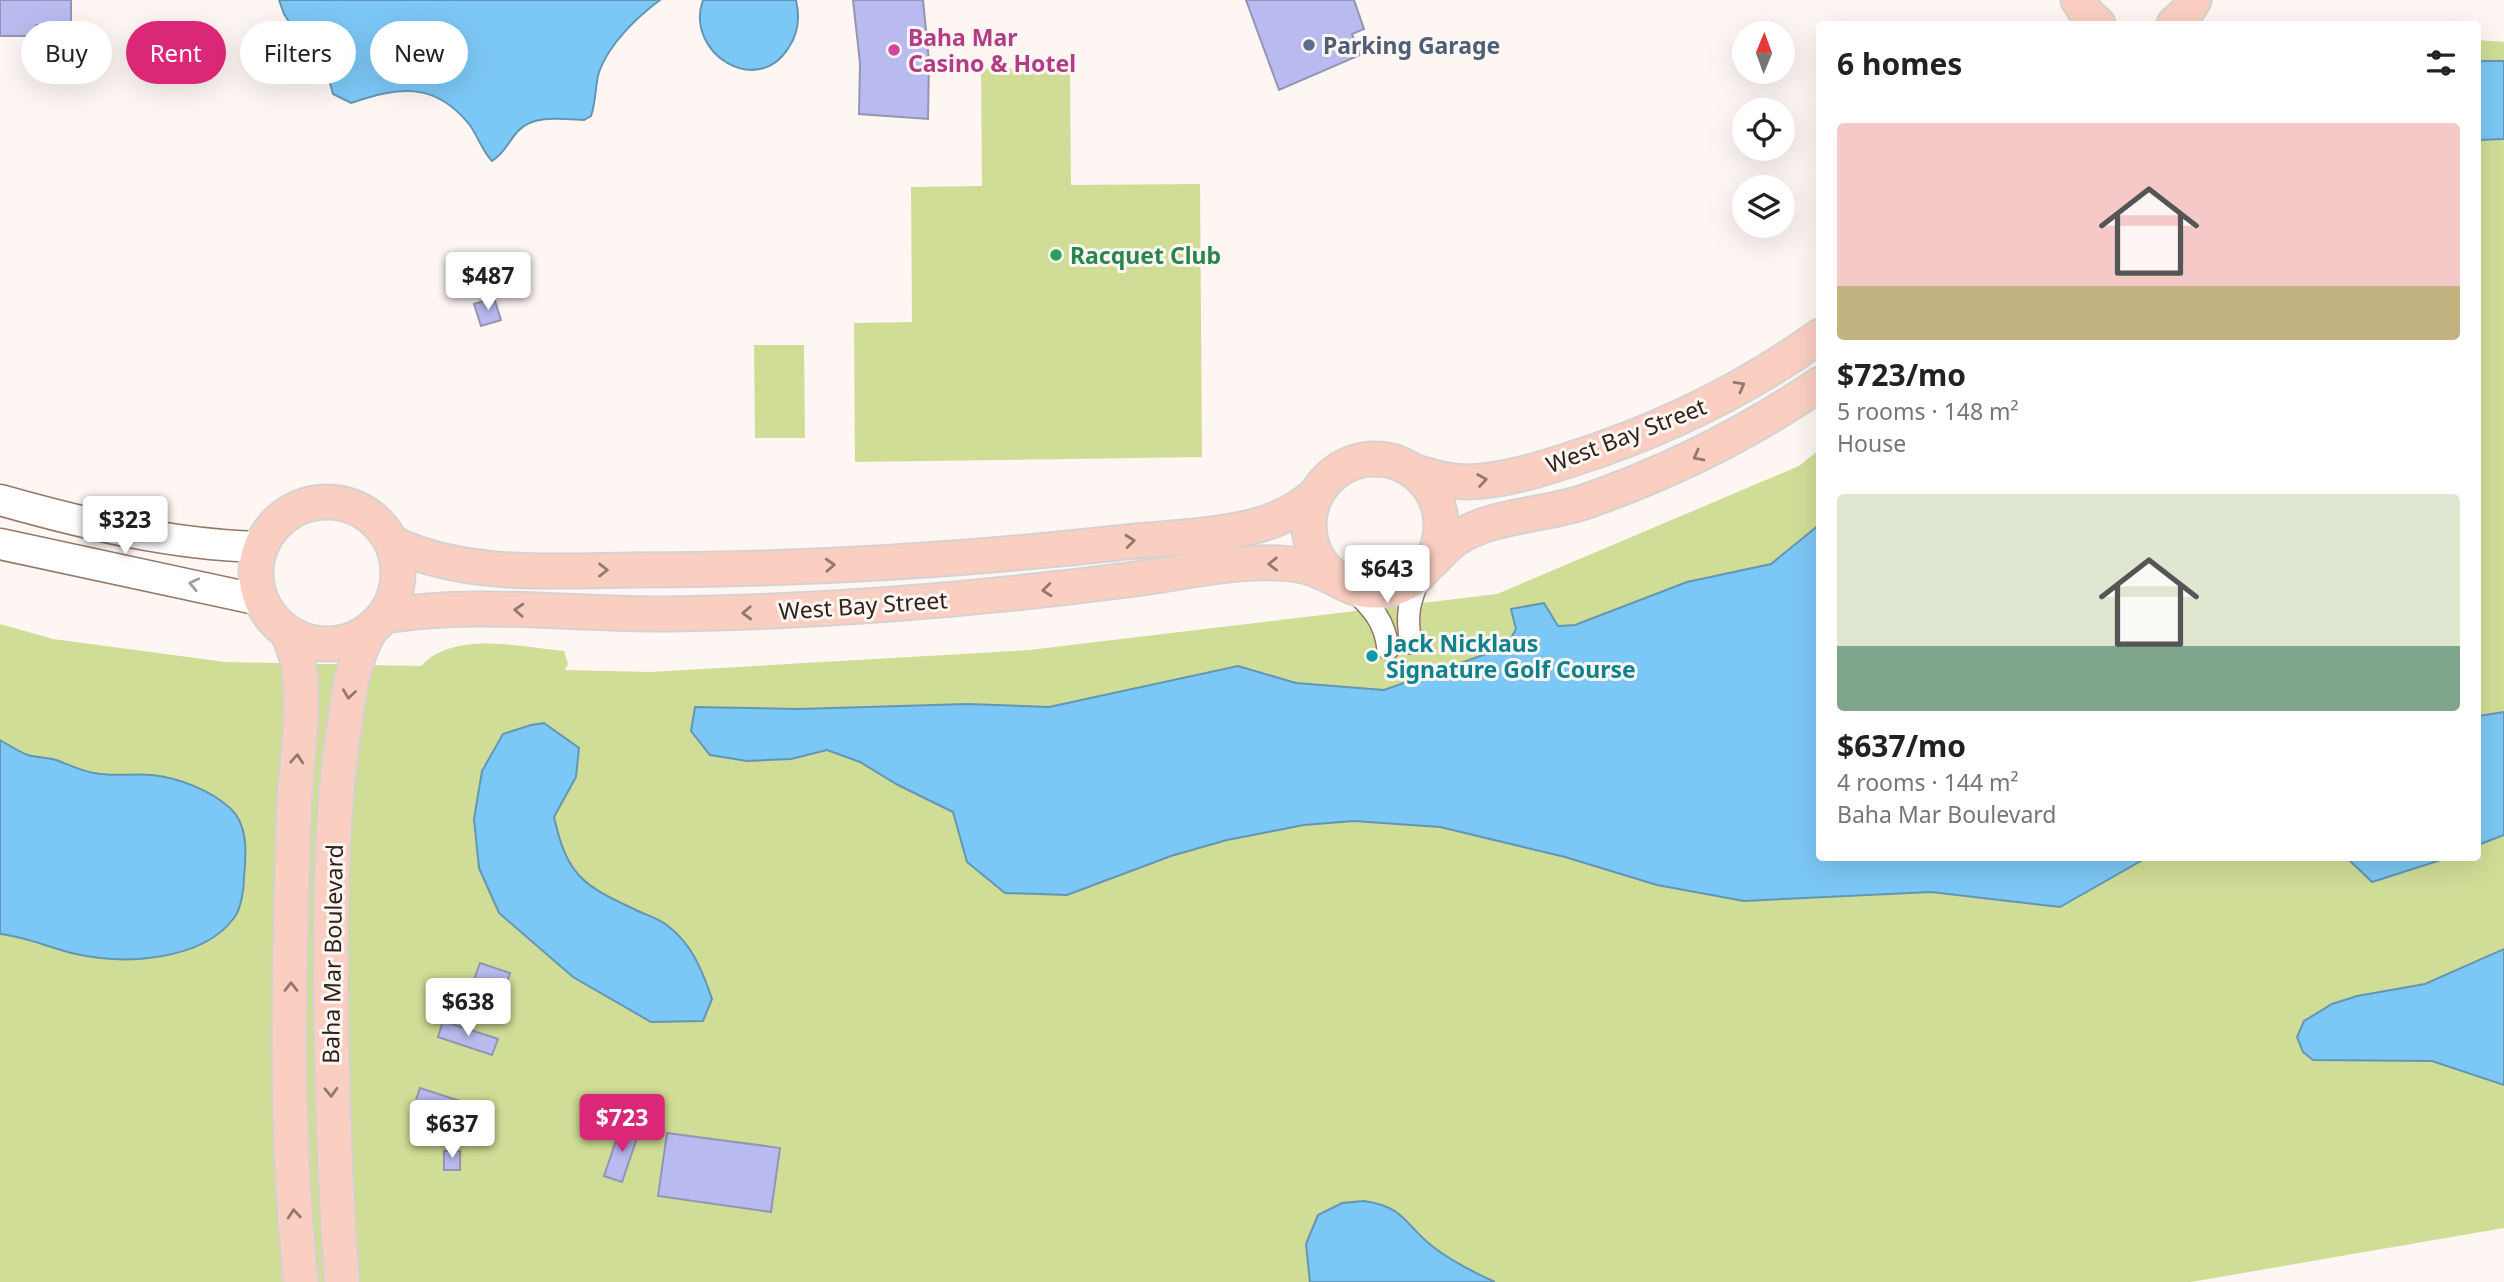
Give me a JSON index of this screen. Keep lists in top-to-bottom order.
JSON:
{
  "streets": {
    "main road": ["West Bay Street", "Baha Mar Boulevard"]
  },
  "crossings": [
    ["West Bay Street", "Baha Mar Boulevard"]
  ],
  "places": [
    "Parking Garage",
    "Baha Mar Casino & Hotel",
    "Racquet Club",
    "Jack Nicklaus Signature Golf Course"
  ],
  "north": "top",
  "page": {
    "chip": [
      "Buy",
      "Rent",
      "Filters",
      "New"
    ],
    "heading": "6 homes",
    "list": [
      {
        "name": "$723/mo",
        "note": "5 rooms · 148 m² · House"
      },
      {
        "name": "$637/mo",
        "note": "4 rooms · 144 m² · Baha Mar Boulevard"
      }
    ],
    "price": [
      "$487",
      "$323",
      "$643",
      "$638",
      "$723",
      "$637"
    ]
  }
}
